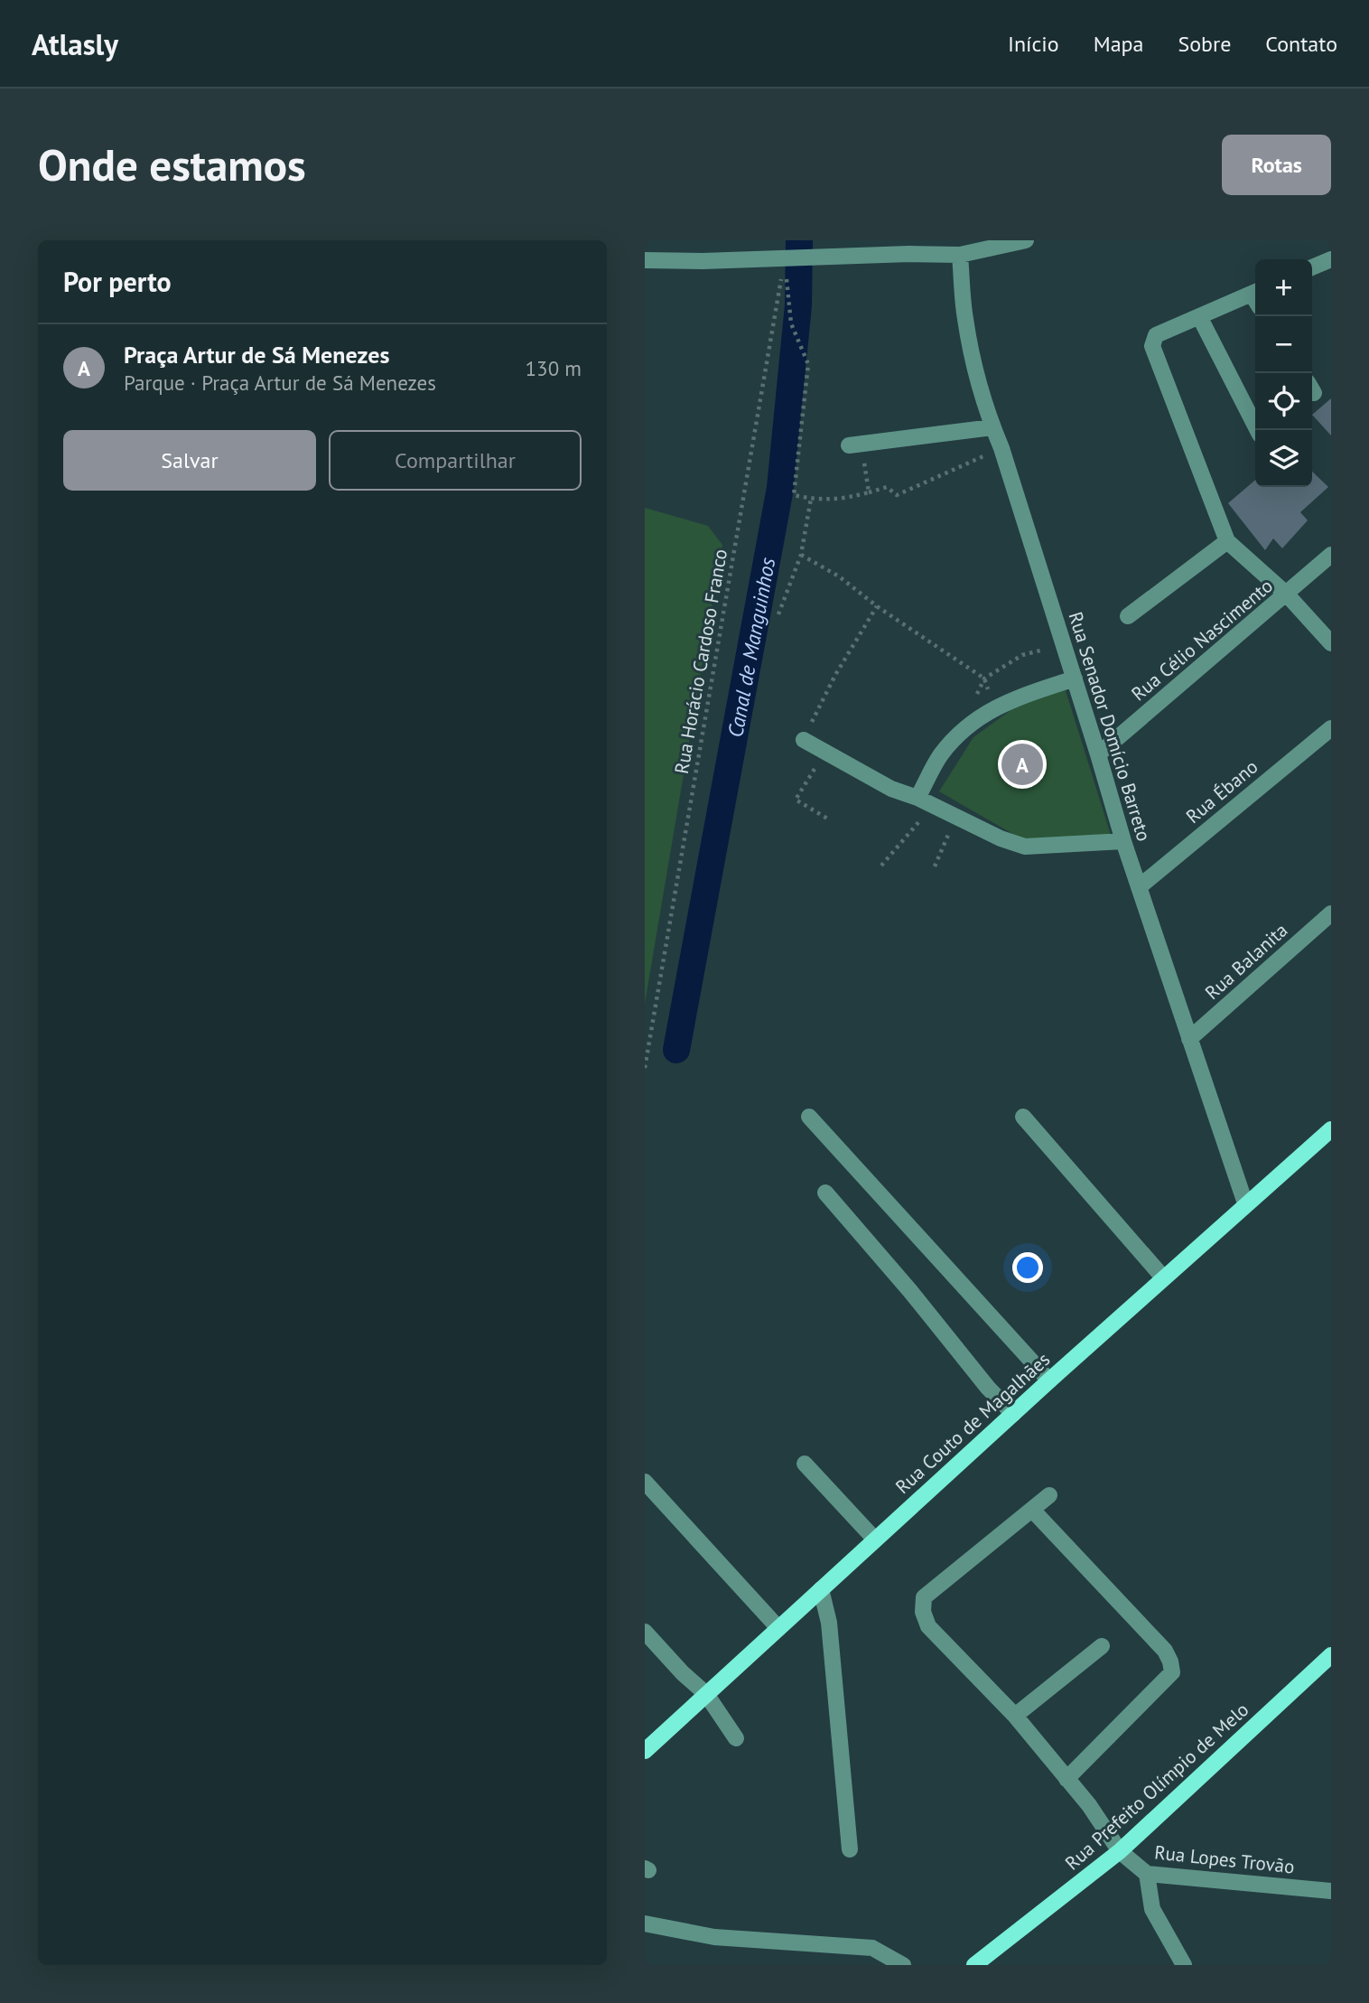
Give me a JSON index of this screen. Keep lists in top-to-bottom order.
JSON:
{
  "streets": {
    "main road": ["Rua Couto de Magalhães", "Rua Prefeito Olímpio de Melo"],
    "street": [
      "Rua Célio Nascimento",
      "Rua Senador Domício Barreto",
      "Rua Ébano",
      "Rua Balanita",
      "Rua Lopes Trovão"
    ],
    "path": ["Rua Horácio Cardoso Franco"]
  },
  "crossings": [
    ["Rua Célio Nascimento", "Rua Senador Domício Barreto"],
    ["Rua Senador Domício Barreto", "Rua Ébano"],
    ["Rua Senador Domício Barreto", "Rua Balanita"],
    ["Rua Senador Domício Barreto", "Rua Couto de Magalhães"],
    ["Rua Prefeito Olímpio de Melo", "Rua Lopes Trovão"]
  ],
  "water": ["Canal de Manguinhos"],
  "page": {
    "header": "Atlasly",
    "nav": [
      "Início",
      "Mapa",
      "Sobre",
      "Contato"
    ],
    "buttons": [
      "Rotas",
      ["Salvar", "Compartilhar"]
    ],
    "title": "Onde estamos",
    "heading": "Por perto",
    "map_buttons": ["+", "−"],
    "list": [
      {
        "mark": "A",
        "name": "Praça Artur de Sá Menezes",
        "note": "Parque · Praça Artur de Sá Menezes",
        "value": "130 m"
      }
    ],
    "pins": "A"
  }
}
